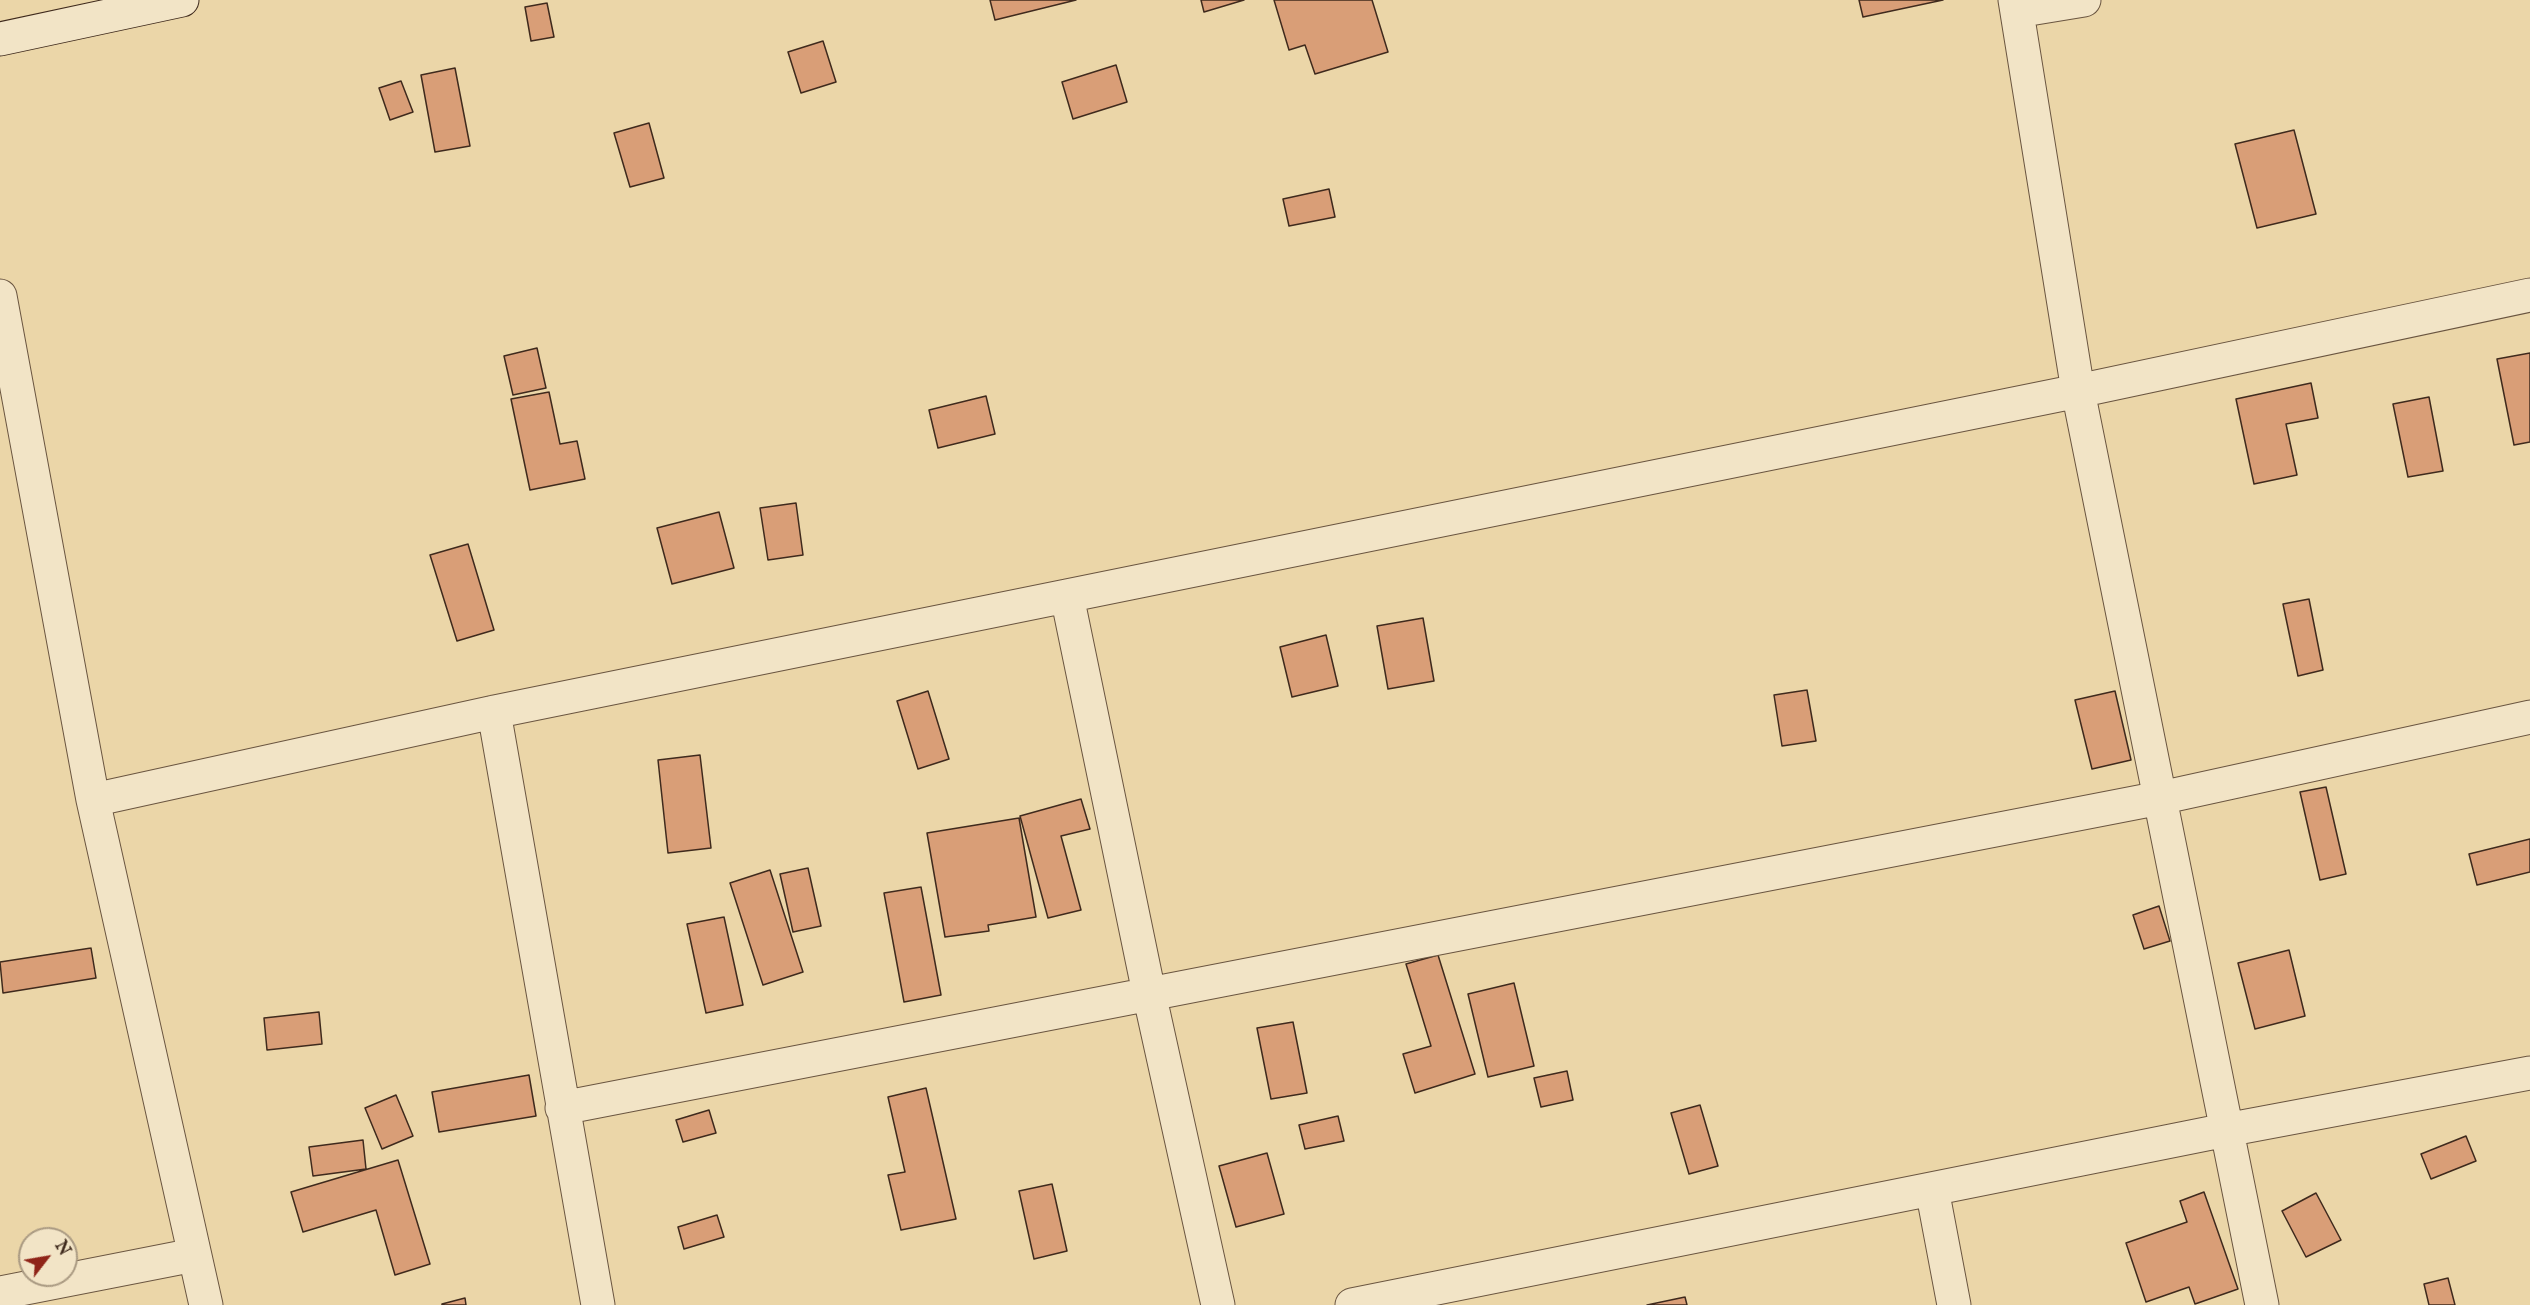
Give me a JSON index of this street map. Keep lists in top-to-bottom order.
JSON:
{
  "north": "top right"
}
